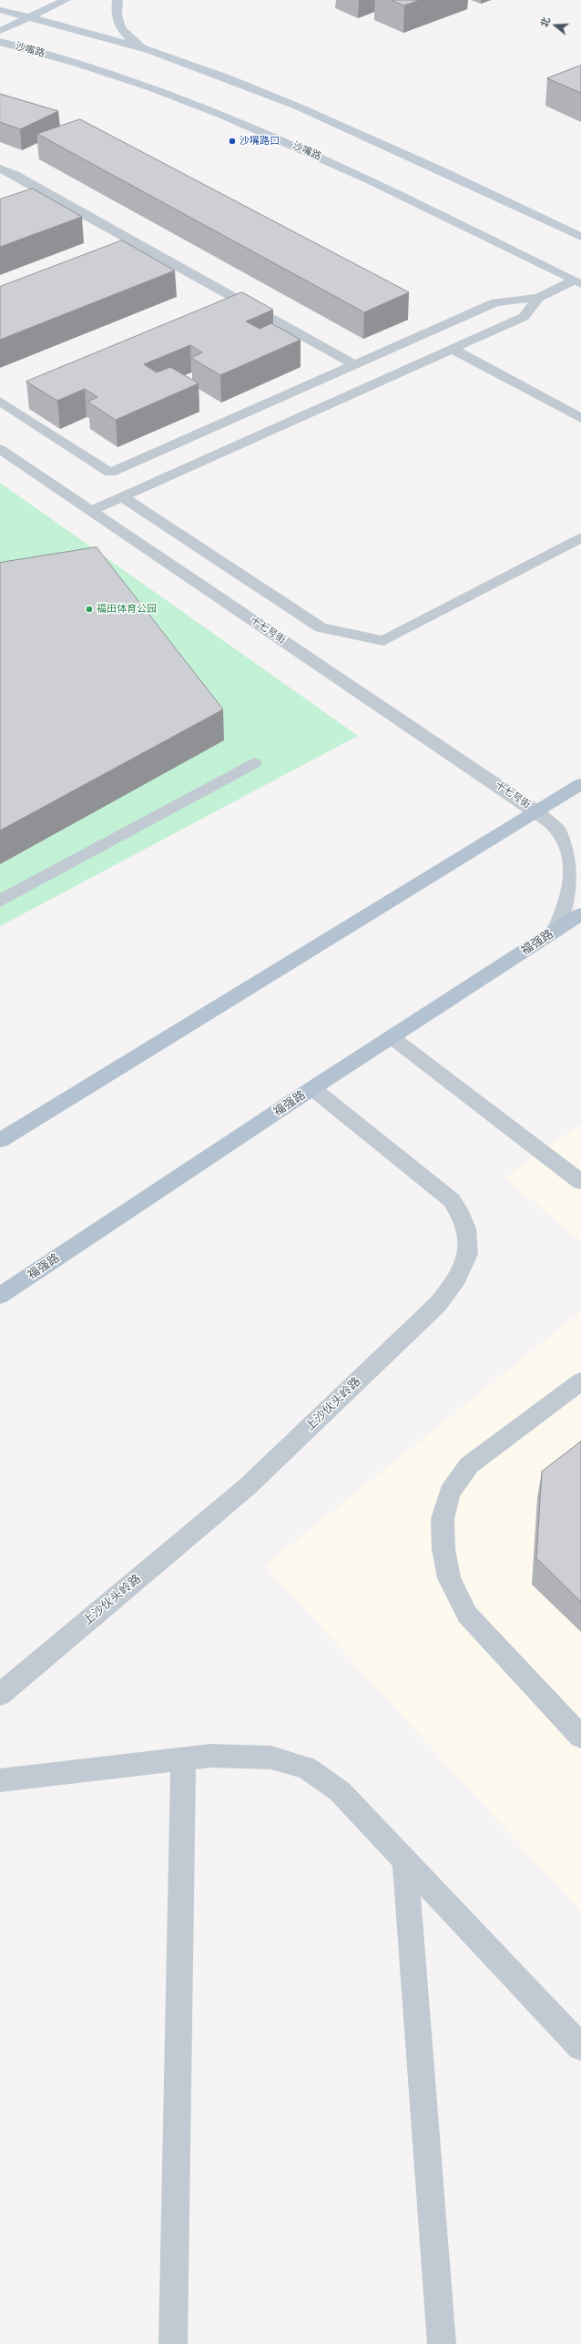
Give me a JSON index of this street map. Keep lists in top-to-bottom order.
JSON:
{
  "streets": {
    "main road": ["沙嘴路", "福强路"],
    "street": ["十七号街", "上沙伙头岭路"]
  },
  "crossings": [
    ["十七号街", "福强路"],
    ["福强路", "上沙伙头岭路"]
  ],
  "places": ["沙嘴路口", "福田体育公园"],
  "north": "left"
}
